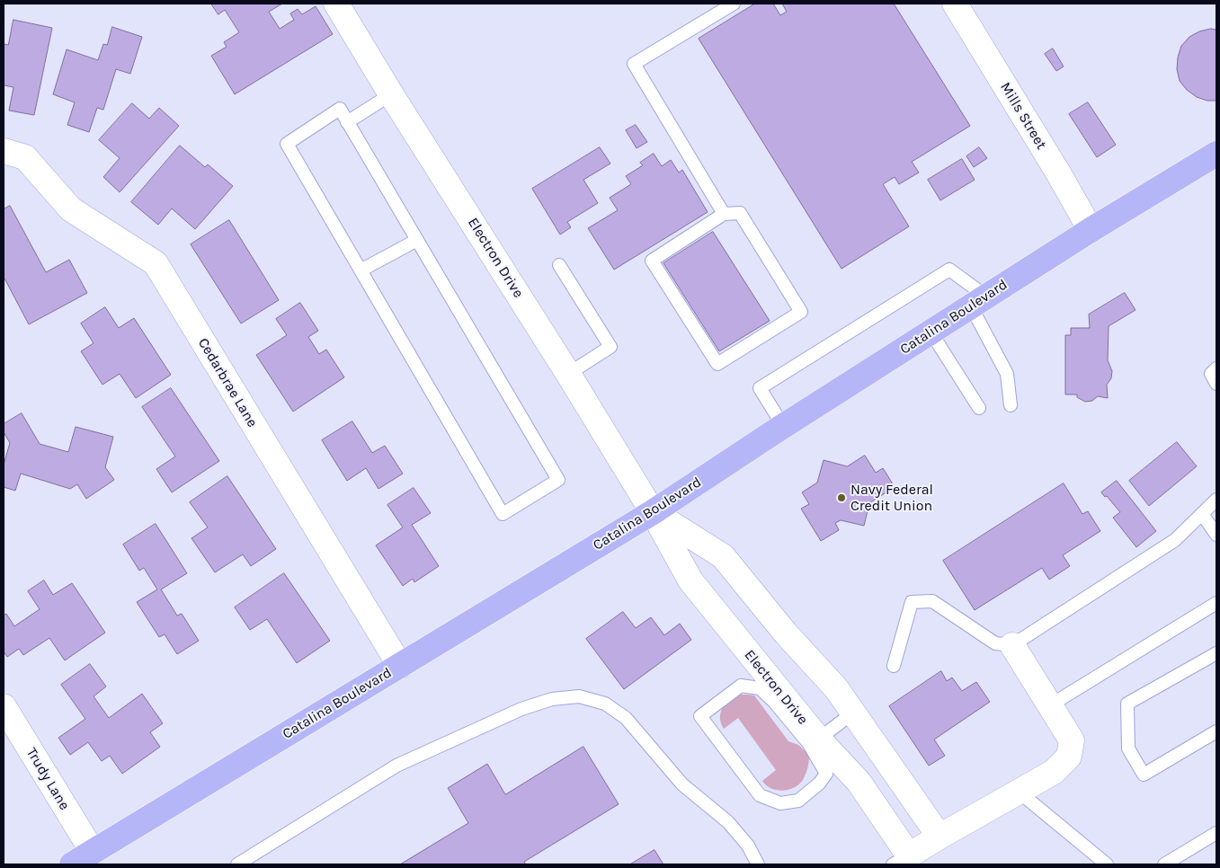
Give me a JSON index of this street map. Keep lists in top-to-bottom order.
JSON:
{
  "streets": {
    "main road": ["Catalina Boulevard"],
    "street": [
      "Mills Street",
      "Electron Drive",
      "Cedarbrae Lane",
      "Trudy Lane"
    ]
  },
  "crossings": [
    ["Mills Street", "Catalina Boulevard"],
    ["Electron Drive", "Catalina Boulevard"],
    ["Catalina Boulevard", "Cedarbrae Lane"],
    ["Catalina Boulevard", "Trudy Lane"]
  ],
  "places": ["Navy Federal Credit Union"]
}
